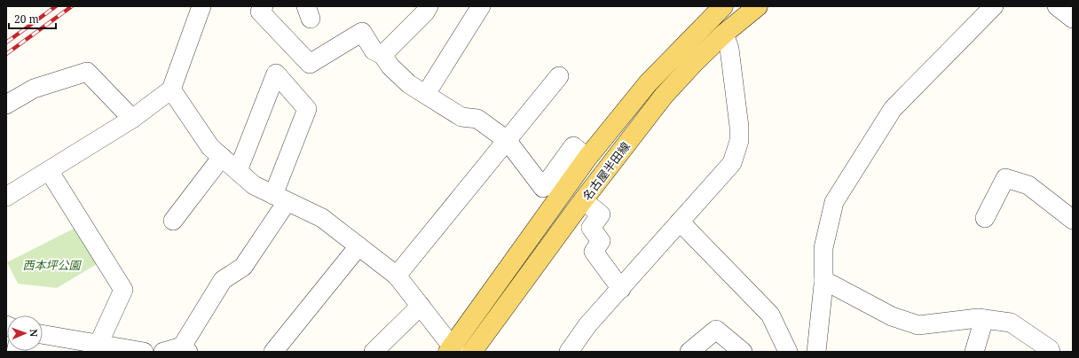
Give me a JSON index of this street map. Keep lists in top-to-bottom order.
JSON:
{
  "streets": {
    "main road": ["名古屋半田線"]
  },
  "parks": ["西本坪公園"],
  "scale_bar": "20 m",
  "north": "right"
}
